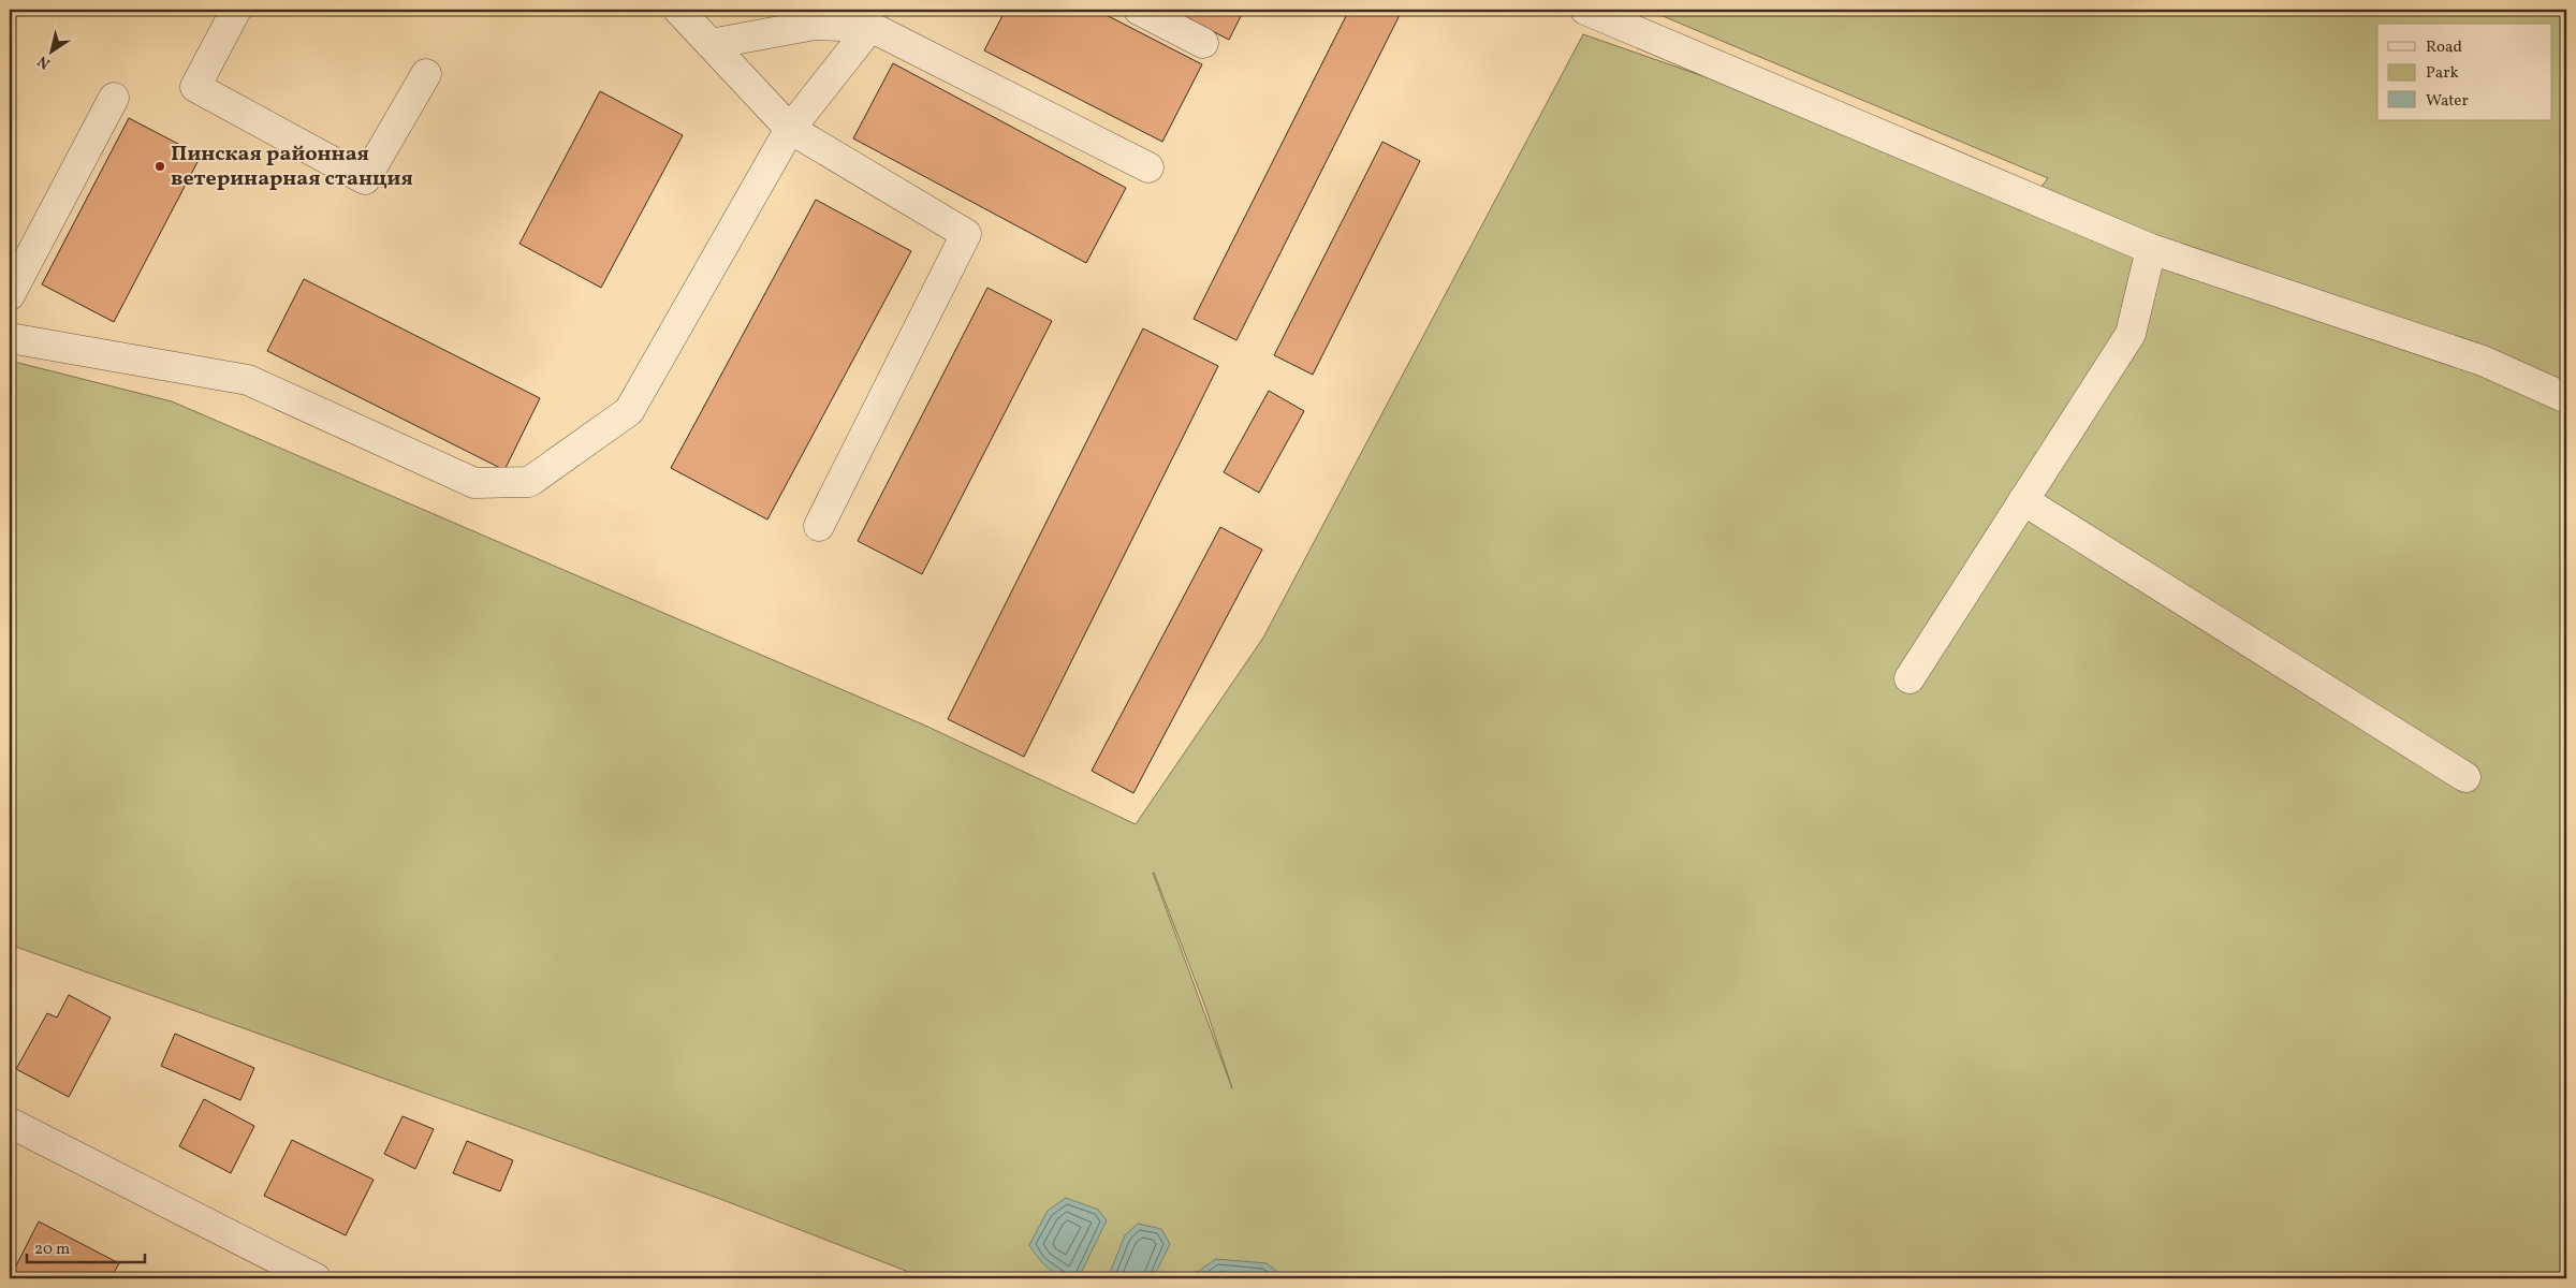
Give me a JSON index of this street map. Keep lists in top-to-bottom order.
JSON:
{
  "places": ["Пинская районная ветеринарная станция"],
  "legend": ["Road", "Park", "Water"],
  "scale_bar": "20 m",
  "north": "bottom left"
}
